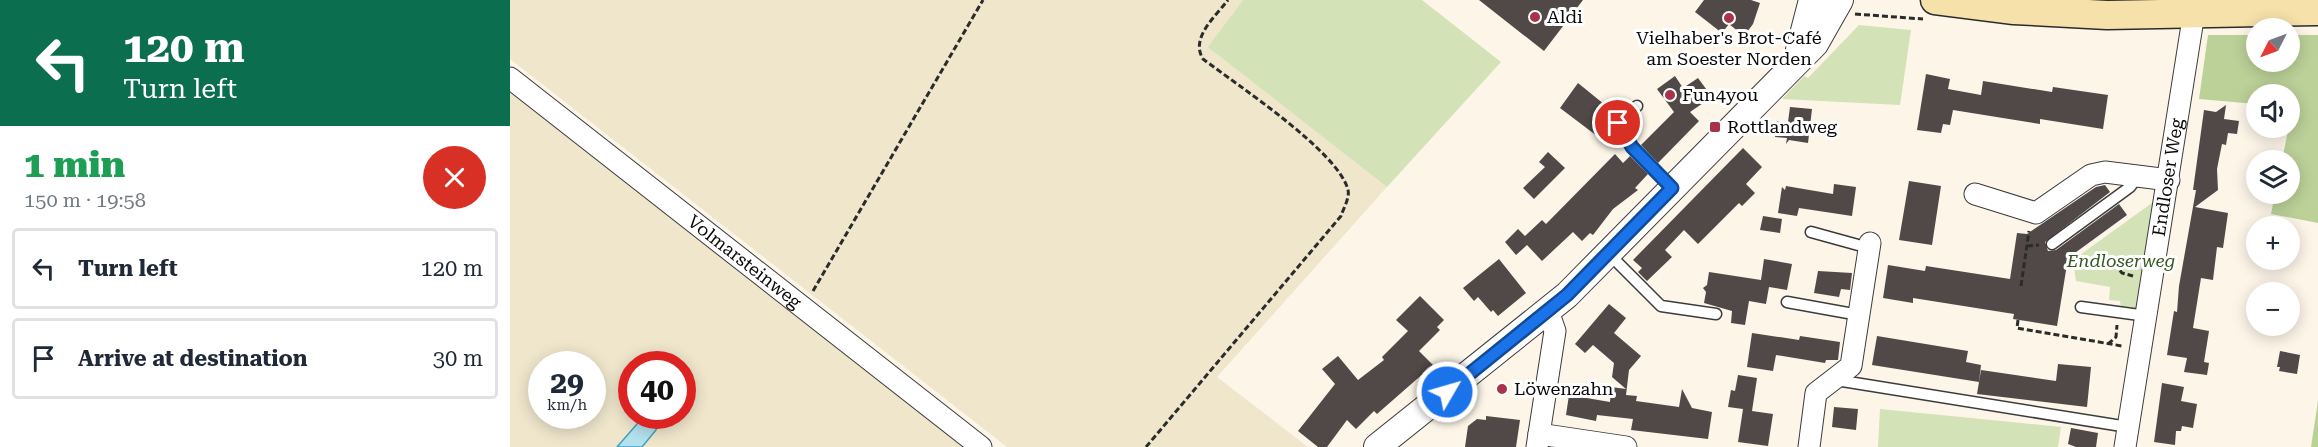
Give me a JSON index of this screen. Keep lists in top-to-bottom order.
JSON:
{
  "streets": {
    "street": ["Endloser Weg", "Volmarsteinweg"]
  },
  "parks": ["Endloserweg"],
  "places": {
    "other": [
      "Aldi",
      "Vielhaber's Brot-Café am Soester Norden",
      "Fun4you",
      "Löwenzahn"
    ],
    "transit": ["Rottlandweg"]
  },
  "north": "bottom left",
  "page": {
    "turn": ["120 m", "Turn left"],
    "map_buttons": ["+", "−"],
    "heading": ["1 min", "150 m · 19:58"],
    "list": [
      {
        "name": "Turn left",
        "value": "120 m"
      },
      {
        "name": "Arrive at destination",
        "value": "30 m"
      }
    ],
    "speed": "29 km/h",
    "limit": "40"
  }
}
